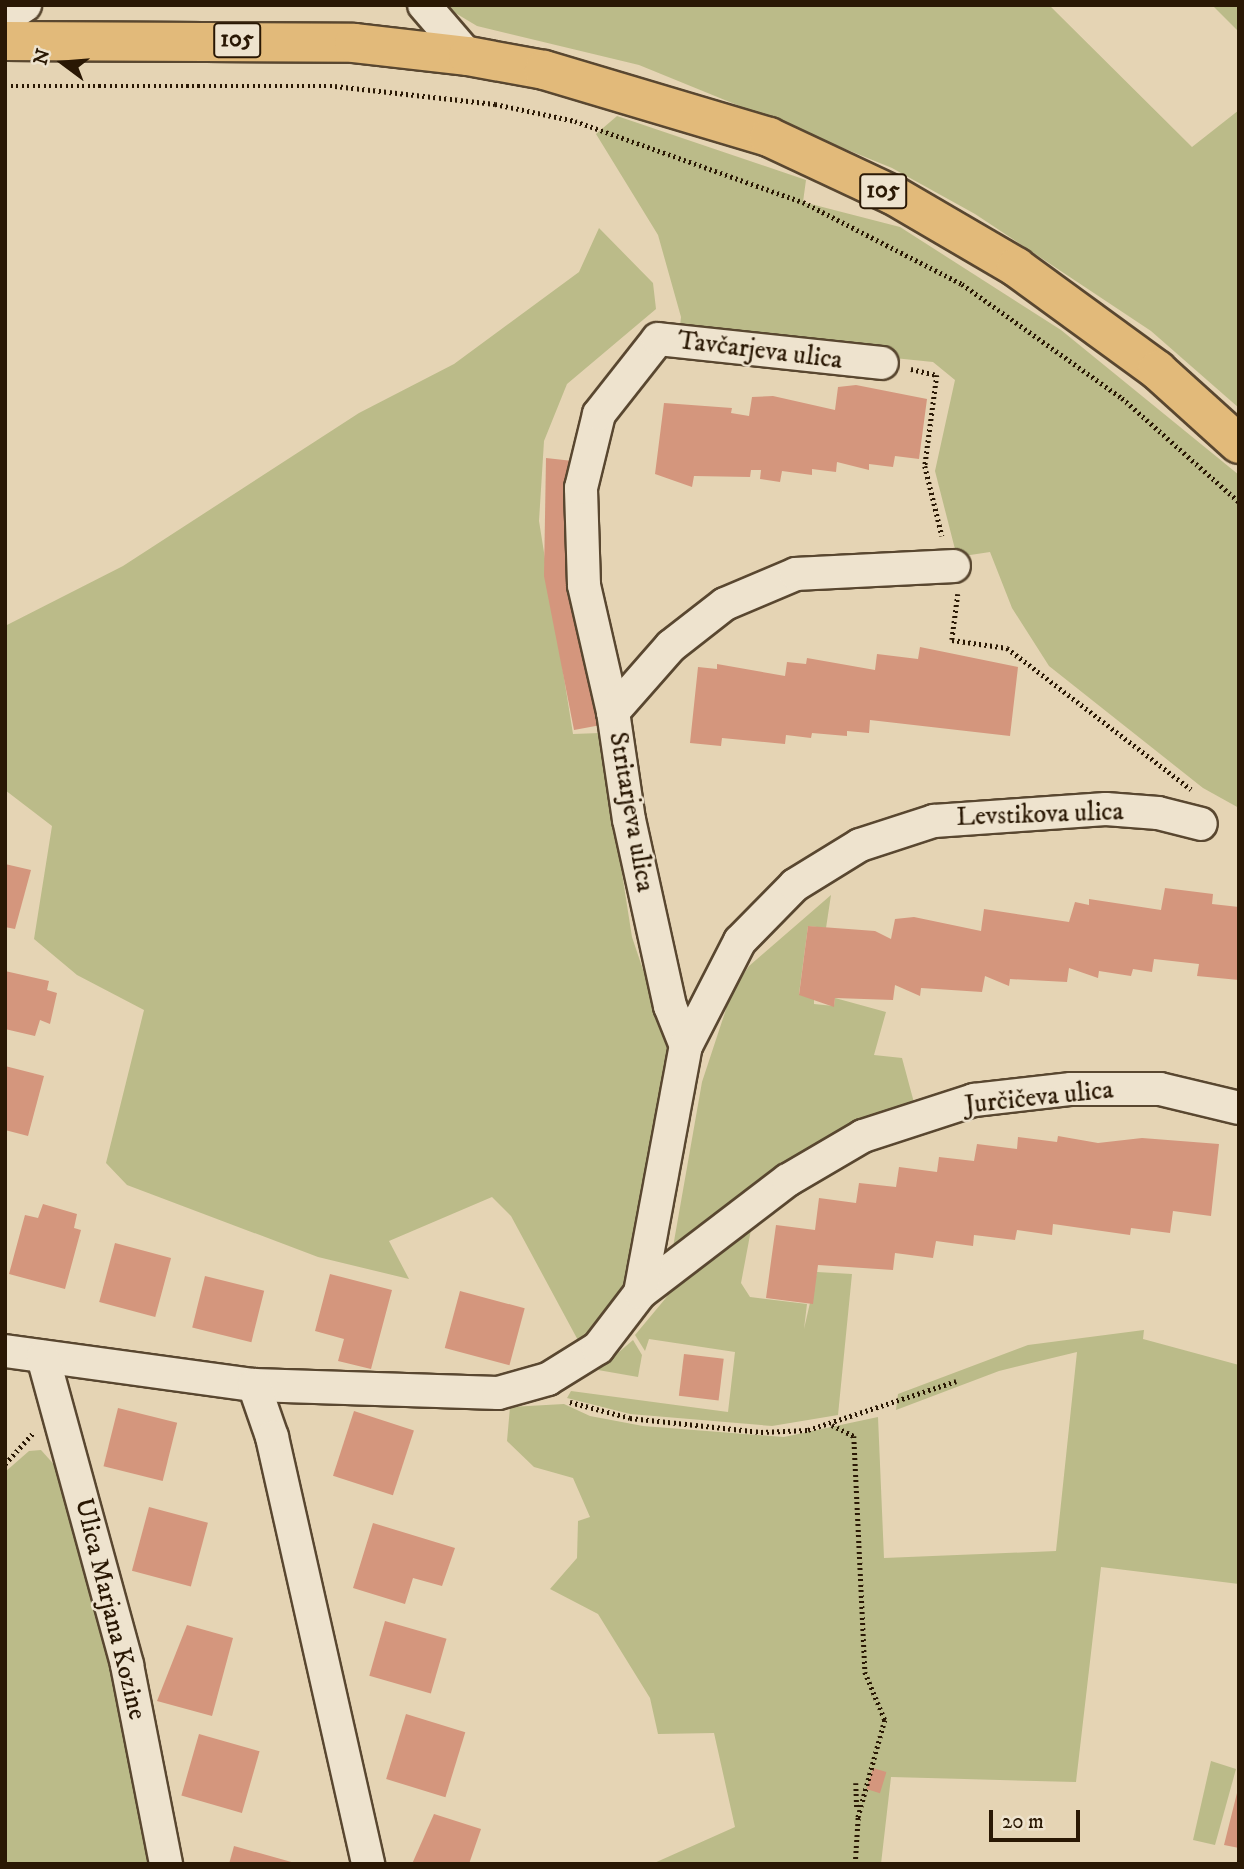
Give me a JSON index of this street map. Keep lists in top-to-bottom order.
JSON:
{
  "streets": {
    "main road": ["105"],
    "street": [
      "Tavčarjeva ulica",
      "Stritarjeva ulica",
      "Levstikova ulica",
      "Jurčičeva ulica",
      "Ulica Marjana Kozine"
    ]
  },
  "crossings": [
    ["Tavčarjeva ulica", "Stritarjeva ulica"],
    ["Stritarjeva ulica", "Levstikova ulica"],
    ["Levstikova ulica", "Jurčičeva ulica"]
  ],
  "scale_bar": "20 m",
  "north": "left"
}
